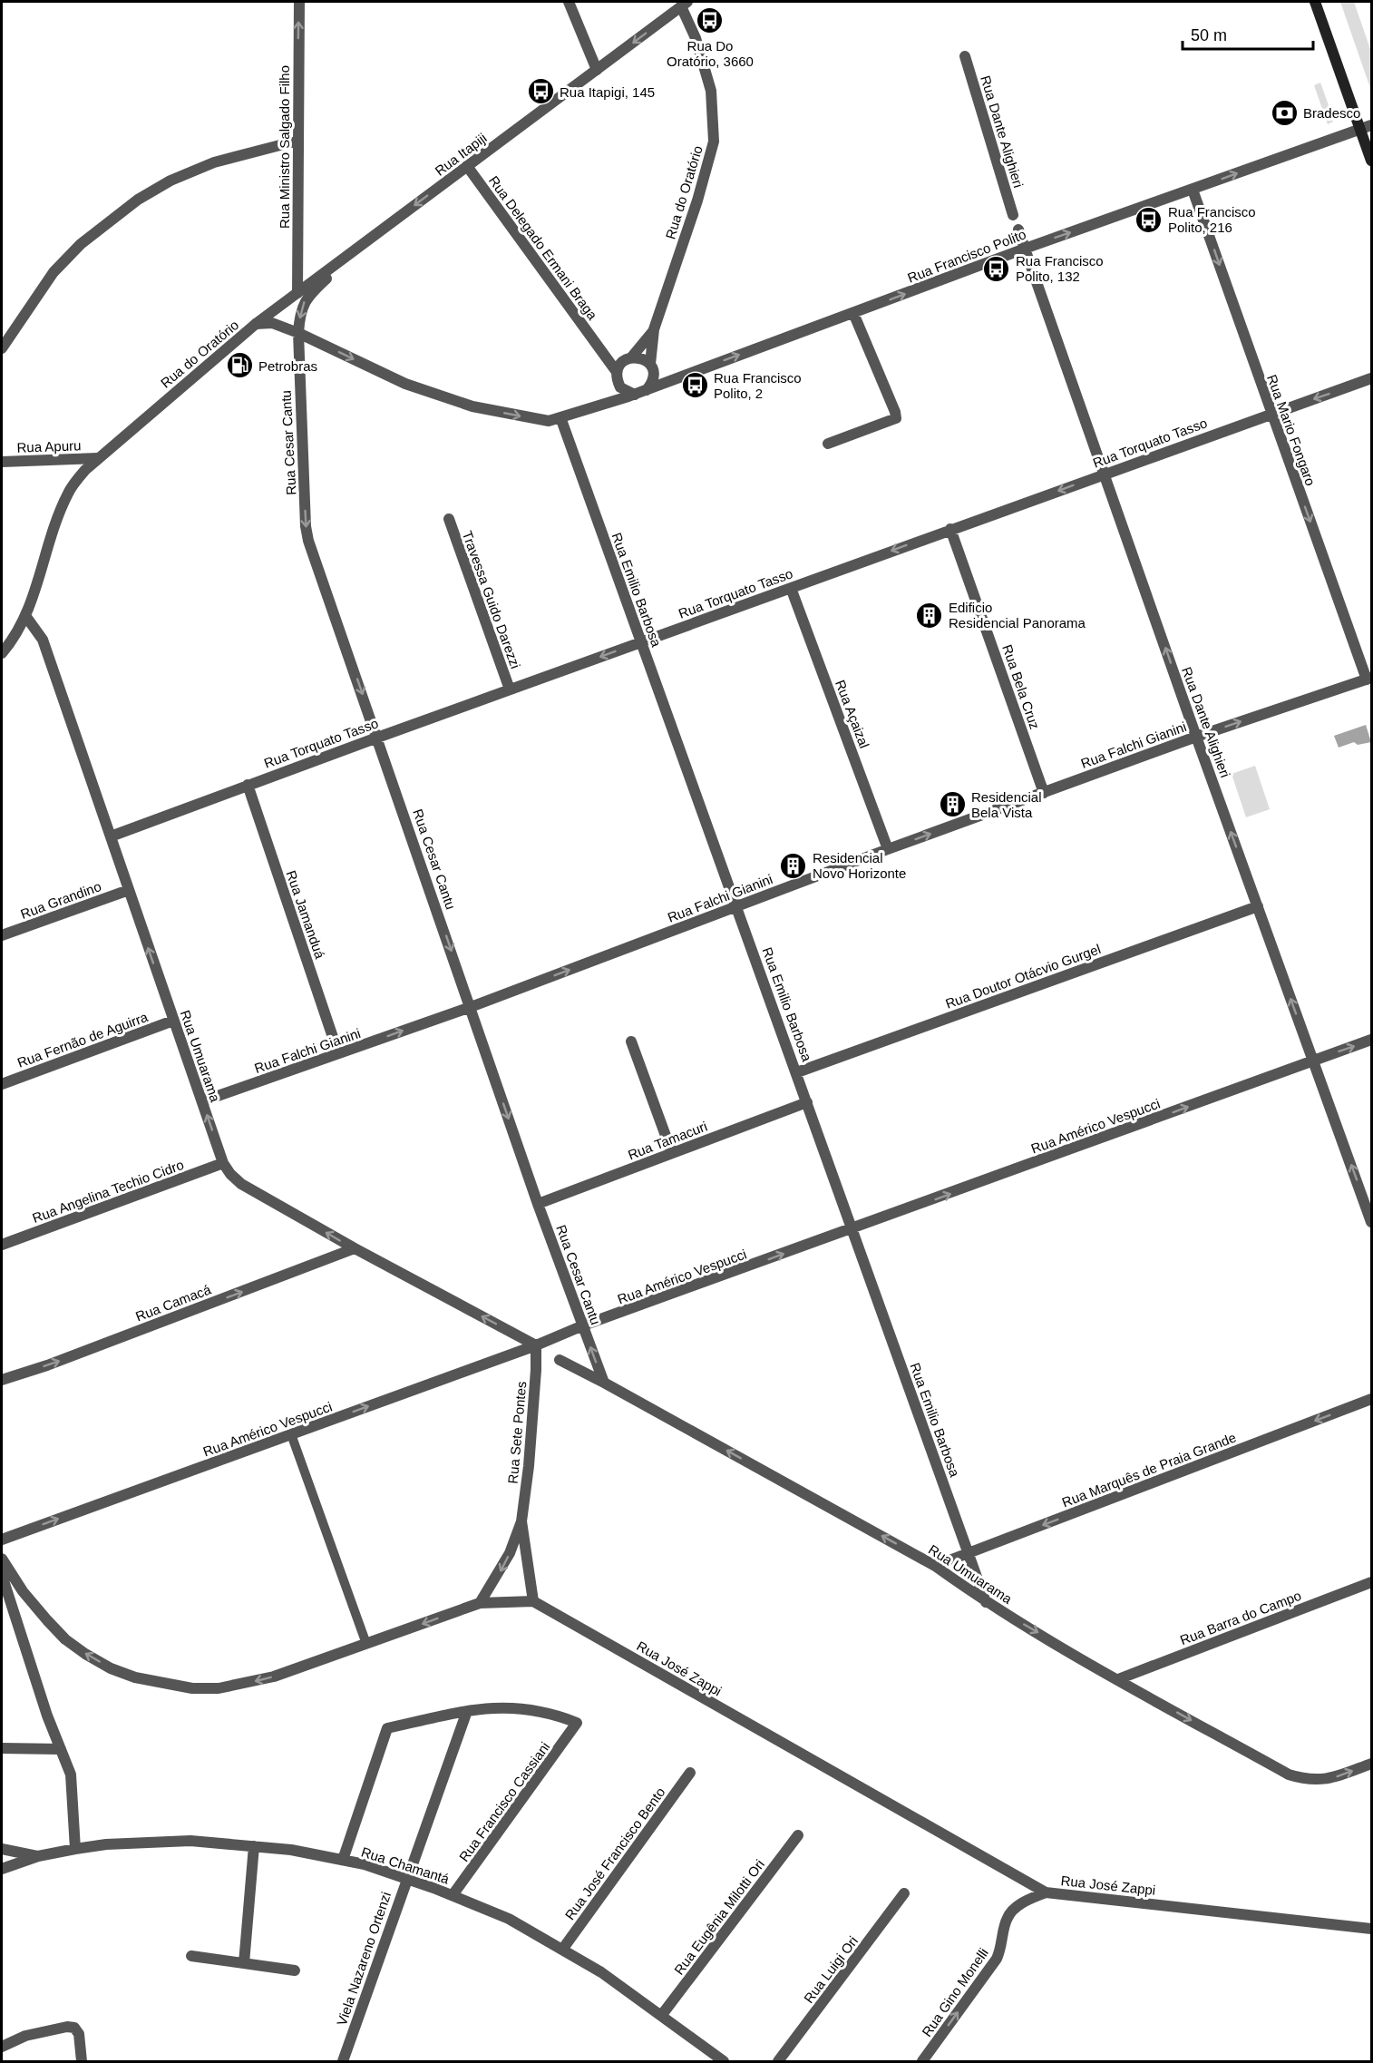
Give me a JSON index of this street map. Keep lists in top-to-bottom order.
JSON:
{
  "streets": {
    "street": [
      "Rua Dante Alighieri",
      "Rua Ministro Salgado Filho",
      "Rua Itapiji",
      "Rua do Oratório",
      "Rua Delegado Ermani Braga",
      "Rua Francisco Polito",
      "Rua Mario Fongaro",
      "Rua Cesar Cantu",
      "Rua Torquato Tasso",
      "Rua Apuru",
      "Rua Emilio Barbosa",
      "Travessa Guido Darezzi",
      "Rua Bela Cruz",
      "Rua Açaizal",
      "Rua Falchi Gianini",
      "Rua Grandino",
      "Rua Jamanduá",
      "Rua Doutor Otácvio Gurgel",
      "Rua Fernão de Aguirra",
      "Rua Umuarama",
      "Rua Américo Vespucci",
      "Rua Tamacuri",
      "Rua Angelina Techio Cidro",
      "Rua Camacá",
      "Rua Sete Pontes",
      "Rua Marquês de Praia Grande",
      "Rua Barra do Campo",
      "Rua José Zappi",
      "Rua Francisco Cassiani",
      "Rua José Francisco Bento",
      "Rua Chamantá",
      "Rua Eugênia Milotti Ori",
      "Viela Nazareno Ortenzi",
      "Rua Luigi Ori",
      "Rua Gino Monelli"
    ]
  },
  "crossings": [
    ["Rua Dante Alighieri", "Rua Francisco Polito"],
    ["Rua Dante Alighieri", "Rua Torquato Tasso"],
    ["Rua Dante Alighieri", "Rua Falchi Gianini"],
    ["Rua Dante Alighieri", "Rua Doutor Otácvio Gurgel"],
    ["Rua Dante Alighieri", "Rua Américo Vespucci"],
    ["Rua Ministro Salgado Filho", "Rua Itapiji"],
    ["Rua Itapiji", "Rua do Oratório"],
    ["Rua Itapiji", "Rua Delegado Ermani Braga"],
    ["Rua Itapiji", "Rua Cesar Cantu"],
    ["Rua do Oratório", "Rua Delegado Ermani Braga"],
    ["Rua do Oratório", "Rua Francisco Polito"],
    ["Rua do Oratório", "Rua Cesar Cantu"],
    ["Rua do Oratório", "Rua Apuru"],
    ["Rua do Oratório", "Rua Emilio Barbosa"],
    ["Rua do Oratório", "Rua Umuarama"],
    ["Rua Delegado Ermani Braga", "Rua Francisco Polito"],
    ["Rua Francisco Polito", "Rua Mario Fongaro"],
    ["Rua Mario Fongaro", "Rua Torquato Tasso"],
    ["Rua Mario Fongaro", "Rua Falchi Gianini"],
    ["Rua Cesar Cantu", "Rua Torquato Tasso"],
    ["Rua Cesar Cantu", "Rua Falchi Gianini"],
    ["Rua Cesar Cantu", "Rua Umuarama"],
    ["Rua Cesar Cantu", "Rua Américo Vespucci"],
    ["Rua Cesar Cantu", "Rua Tamacuri"],
    ["Rua Torquato Tasso", "Rua Emilio Barbosa"],
    ["Rua Torquato Tasso", "Travessa Guido Darezzi"],
    ["Rua Torquato Tasso", "Rua Bela Cruz"],
    ["Rua Torquato Tasso", "Rua Açaizal"],
    ["Rua Torquato Tasso", "Rua Jamanduá"],
    ["Rua Torquato Tasso", "Rua Umuarama"],
    ["Rua Emilio Barbosa", "Rua Falchi Gianini"],
    ["Rua Emilio Barbosa", "Rua Doutor Otácvio Gurgel"],
    ["Rua Emilio Barbosa", "Rua Umuarama"],
    ["Rua Emilio Barbosa", "Rua Américo Vespucci"],
    ["Rua Emilio Barbosa", "Rua Tamacuri"],
    ["Rua Emilio Barbosa", "Rua Marquês de Praia Grande"],
    ["Rua Bela Cruz", "Rua Falchi Gianini"],
    ["Rua Açaizal", "Rua Falchi Gianini"],
    ["Rua Falchi Gianini", "Rua Jamanduá"],
    ["Rua Falchi Gianini", "Rua Umuarama"],
    ["Rua Grandino", "Rua Umuarama"],
    ["Rua Fernão de Aguirra", "Rua Umuarama"],
    ["Rua Umuarama", "Rua Américo Vespucci"],
    ["Rua Umuarama", "Rua Angelina Techio Cidro"],
    ["Rua Umuarama", "Rua Camacá"],
    ["Rua Umuarama", "Rua Sete Pontes"],
    ["Rua Umuarama", "Rua Marquês de Praia Grande"],
    ["Rua Umuarama", "Rua Barra do Campo"],
    ["Rua Américo Vespucci", "Rua Sete Pontes"],
    ["Rua Sete Pontes", "Rua José Zappi"],
    ["Rua José Zappi", "Rua Gino Monelli"],
    ["Rua Francisco Cassiani", "Rua Chamantá"],
    ["Rua Francisco Cassiani", "Viela Nazareno Ortenzi"],
    ["Rua José Francisco Bento", "Rua Chamantá"],
    ["Rua Chamantá", "Rua Eugênia Milotti Ori"],
    ["Rua Chamantá", "Viela Nazareno Ortenzi"]
  ],
  "one_way": [
    "Rua Dante Alighieri",
    "Rua Ministro Salgado Filho",
    "Rua Itapiji",
    "Rua Francisco Polito",
    "Rua Mario Fongaro",
    "Rua Cesar Cantu",
    "Rua Torquato Tasso",
    "Rua Falchi Gianini",
    "Rua Américo Vespucci",
    "Rua Camacá",
    "Rua Marquês de Praia Grande",
    "Rua Gino Monelli"
  ],
  "places": {
    "bus stop": [
      "Rua Do Oratório, 3660",
      "Rua Itapigi, 145",
      "Rua Francisco Polito, 216",
      "Rua Francisco Polito, 132",
      "Rua Francisco Polito, 2"
    ],
    "bank": ["Bradesco"],
    "fuel station": ["Petrobras"],
    "building": ["Edificio Residencial Panorama", "Residencial Bela Vista", "Residencial Novo Horizonte"]
  },
  "scale_bar": "50 m"
}
